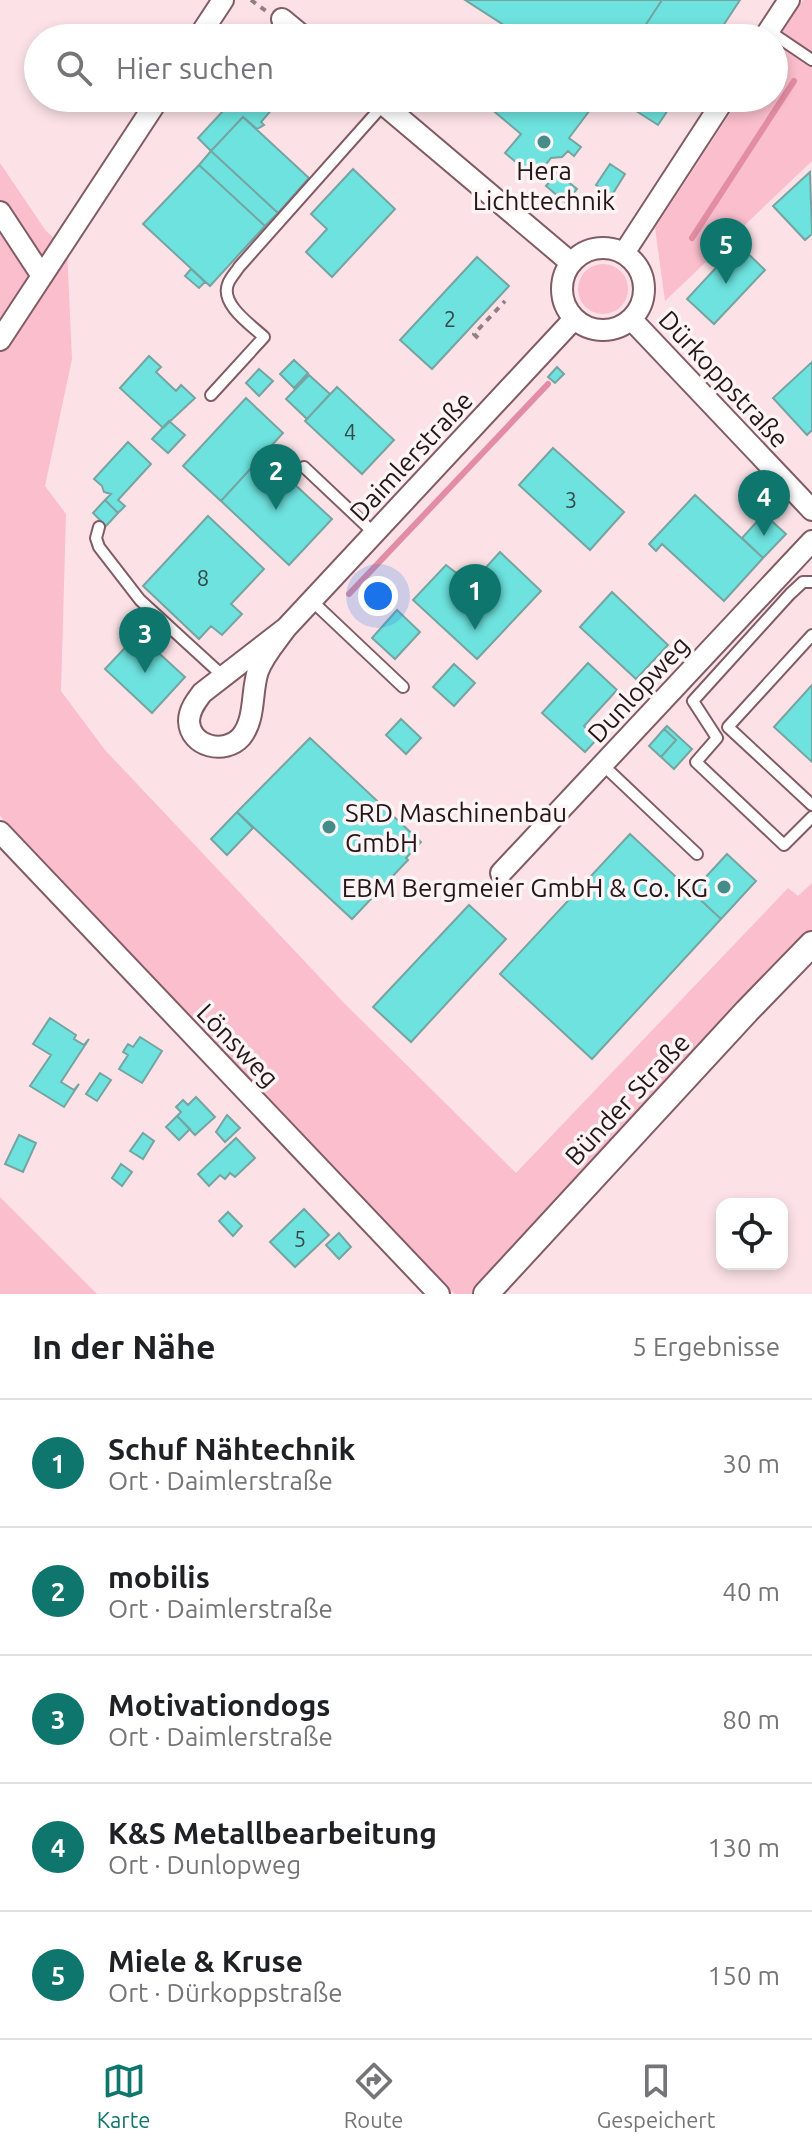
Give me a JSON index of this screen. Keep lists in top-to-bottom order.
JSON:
{
  "streets": {
    "street": [
      "Dürkoppstraße",
      "Daimlerstraße",
      "Dunlopweg",
      "Lönsweg",
      "Bünder Straße"
    ]
  },
  "crossings": [
    ["Dürkoppstraße", "Daimlerstraße"]
  ],
  "places": ["Hera Lichttechnik", "SRD Maschinenbau GmbH", "EBM Bergmeier GmbH & Co. KG"],
  "house_numbers": [
    "2",
    "4",
    "3",
    "8",
    "5"
  ],
  "page": {
    "search": "Hier suchen",
    "pins": [
      "5",
      "2",
      "4",
      "1",
      "3"
    ],
    "heading": ["In der Nähe", "5 Ergebnisse"],
    "list": [
      {
        "mark": "1",
        "name": "Schuf Nähtechnik",
        "note": "Ort · Daimlerstraße",
        "value": "30 m"
      },
      {
        "mark": "2",
        "name": "mobilis",
        "note": "Ort · Daimlerstraße",
        "value": "40 m"
      },
      {
        "mark": "3",
        "name": "Motivationdogs",
        "note": "Ort · Daimlerstraße",
        "value": "80 m"
      },
      {
        "mark": "4",
        "name": "K&S Metallbearbeitung",
        "note": "Ort · Dunlopweg",
        "value": "130 m"
      },
      {
        "mark": "5",
        "name": "Miele & Kruse",
        "note": "Ort · Dürkoppstraße",
        "value": "150 m"
      }
    ],
    "nav": ["Karte", "Route", "Gespeichert"]
  }
}
